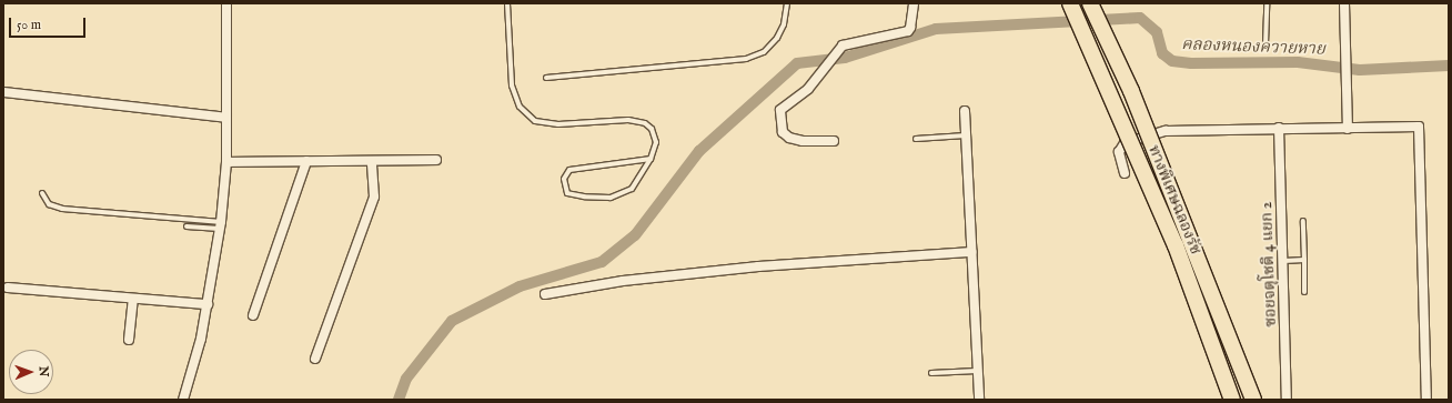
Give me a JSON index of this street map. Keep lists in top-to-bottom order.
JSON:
{
  "streets": {
    "highway": ["ทางพิเศษฉลองรัช"],
    "street": ["ซอยจตุโชติ 4 แยก 2"]
  },
  "water": ["คลองหนองควายหาย"],
  "scale_bar": "50 m",
  "north": "right"
}
